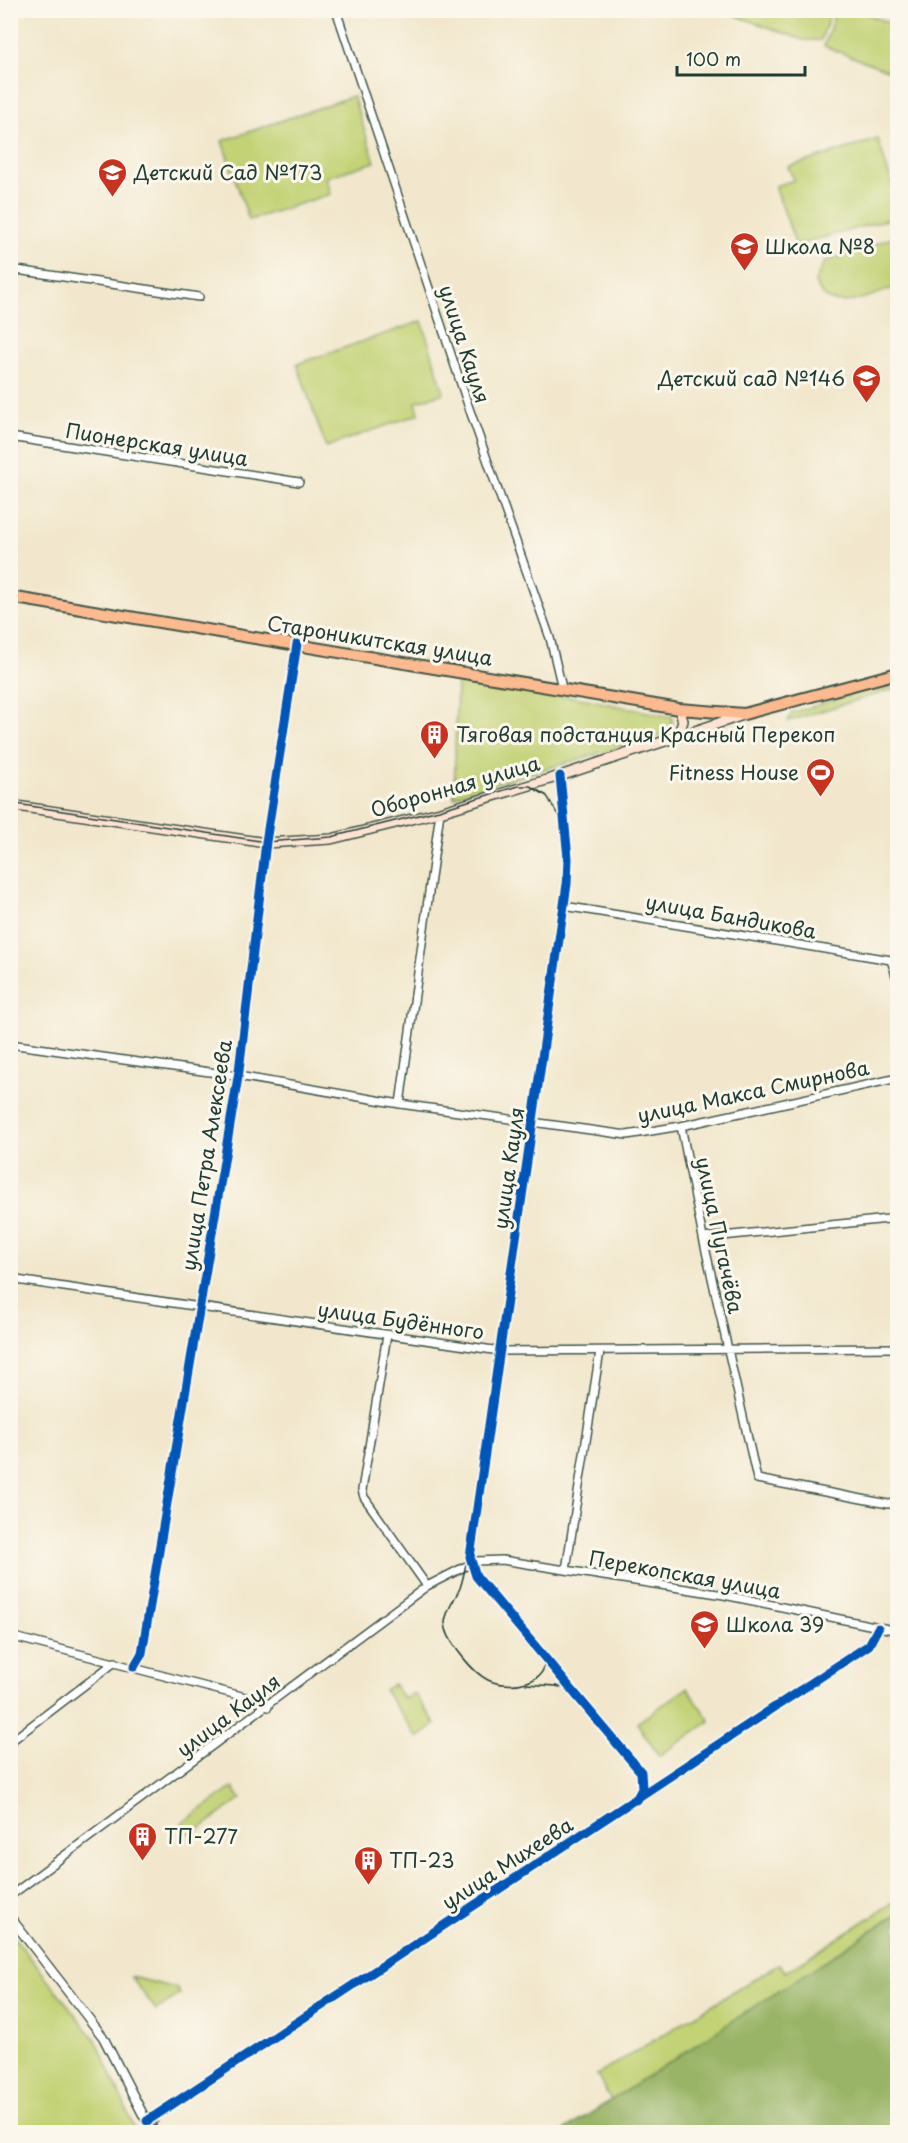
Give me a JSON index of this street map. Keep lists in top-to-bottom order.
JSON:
{
  "streets": {
    "main road": ["Староникитская улица", "Оборонная улица"],
    "street": [
      "улица Кауля",
      "Пионерская улица",
      "улица Бандикова",
      "улица Макса Смирнова",
      "улица Петра Алексеева",
      "улица Пугачёва",
      "улица Будённого",
      "Перекопская улица",
      "улица Михеева"
    ]
  },
  "crossings": [
    ["улица Кауля", "Староникитская улица"],
    ["улица Кауля", "Оборонная улица"],
    ["улица Кауля", "улица Бандикова"],
    ["улица Кауля", "улица Макса Смирнова"],
    ["улица Кауля", "улица Будённого"],
    ["улица Кауля", "Перекопская улица"],
    ["Староникитская улица", "Оборонная улица"],
    ["Староникитская улица", "улица Петра Алексеева"],
    ["Оборонная улица", "улица Петра Алексеева"],
    ["улица Макса Смирнова", "улица Петра Алексеева"],
    ["улица Макса Смирнова", "улица Пугачёва"],
    ["улица Петра Алексеева", "улица Будённого"],
    ["улица Пугачёва", "улица Будённого"],
    ["Перекопская улица", "улица Михеева"]
  ],
  "places": {
    "school or university": [
      "Детский Сад №173",
      "Школа №8",
      "Детский сад №146",
      "Школа 39"
    ],
    "building": ["Тяговая подстанция Красный Перекоп", "ТП-277", "ТП-23"],
    "sports": ["Fitness House"]
  },
  "scale_bar": "100 m"
}
